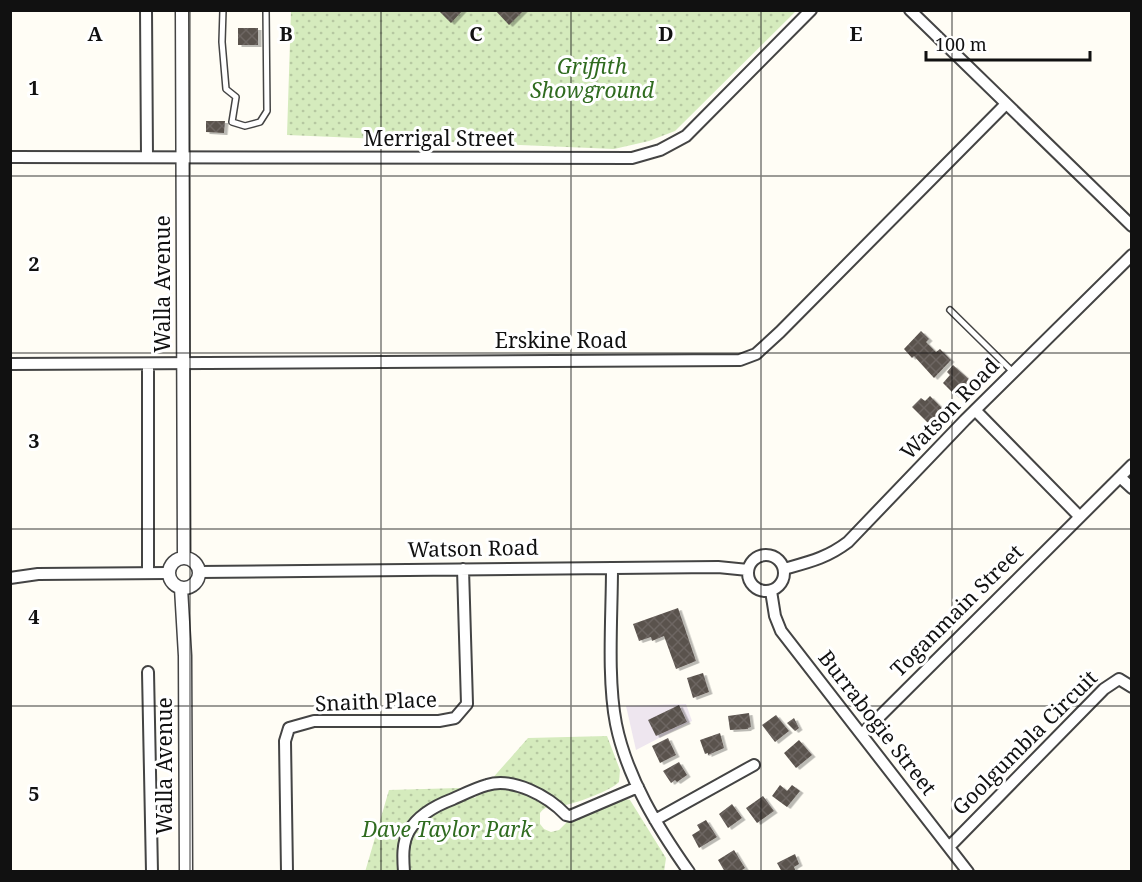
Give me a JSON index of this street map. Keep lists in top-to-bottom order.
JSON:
{
  "streets": {
    "street": [
      "Merrigal Street",
      "Walla Avenue",
      "Erskine Road",
      "Watson Road",
      "Toganmain Street",
      "Snaith Place",
      "Burrabogie Street",
      "Goolgumbla Circuit"
    ]
  },
  "crossings": [
    ["Merrigal Street", "Walla Avenue"],
    ["Walla Avenue", "Erskine Road"],
    ["Walla Avenue", "Watson Road"],
    ["Watson Road", "Snaith Place"],
    ["Watson Road", "Burrabogie Street"],
    ["Toganmain Street", "Burrabogie Street"],
    ["Burrabogie Street", "Goolgumbla Circuit"]
  ],
  "parks": ["Griffith Showground", "Dave Taylor Park"],
  "scale_bar": "100 m",
  "grid": {
    "columns": [
      "A",
      "B",
      "C",
      "D",
      "E"
    ],
    "rows": [
      "1",
      "2",
      "3",
      "4",
      "5"
    ]
  }
}
